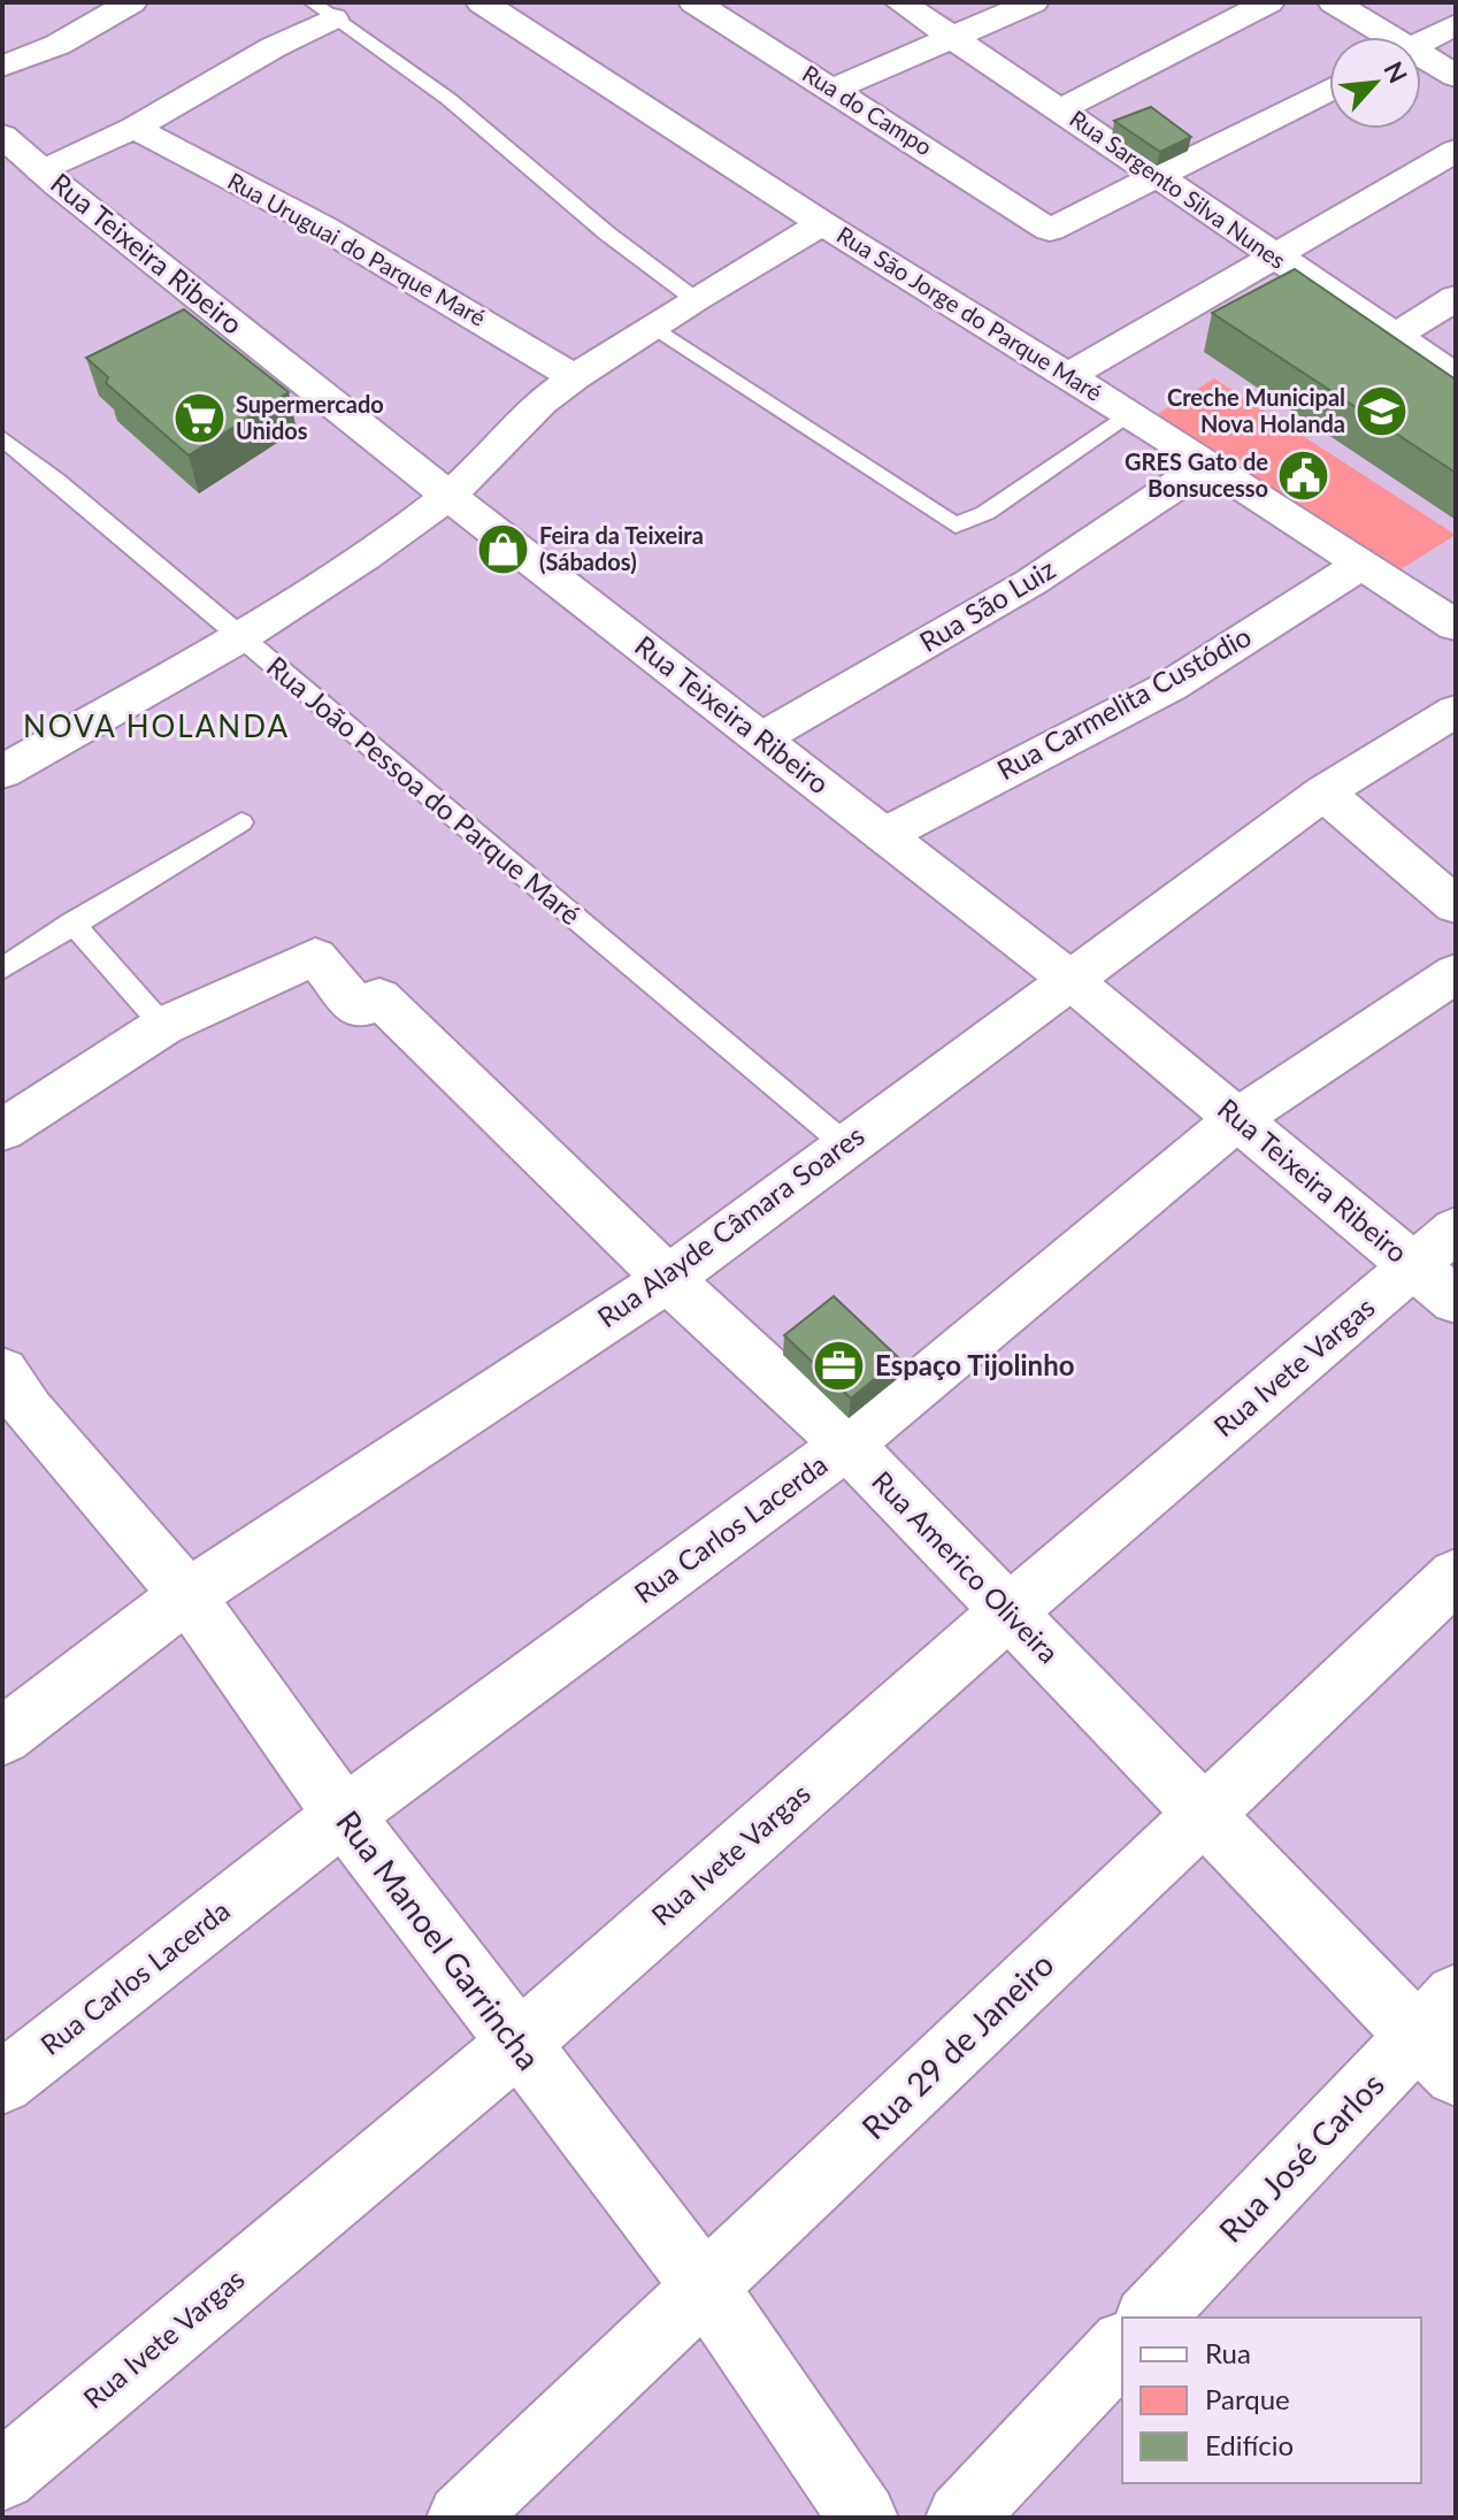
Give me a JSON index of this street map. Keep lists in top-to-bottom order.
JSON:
{
  "streets": {
    "street": [
      "Rua do Campo",
      "Rua Sargento Silva Nunes",
      "Rua Uruguai do Parque Maré",
      "Rua Teixeira Ribeiro",
      "Rua São Jorge do Parque Maré",
      "Rua São Luiz",
      "Rua Carmelita Custódio",
      "Rua Alayde Câmara Soares",
      "Rua Ivete Vargas",
      "Rua Carlos Lacerda",
      "Rua Americo Oliveira",
      "Rua Manoel Garrincha",
      "Rua 29 de Janeiro",
      "Rua José Carlos"
    ],
    "lane": ["Rua João Pessoa do Parque Maré"]
  },
  "crossings": [
    ["Rua do Campo", "Rua Sargento Silva Nunes"],
    ["Rua Teixeira Ribeiro", "Rua São Luiz"],
    ["Rua Teixeira Ribeiro", "Rua Carmelita Custódio"],
    ["Rua Teixeira Ribeiro", "Rua Alayde Câmara Soares"],
    ["Rua Teixeira Ribeiro", "Rua Ivete Vargas"],
    ["Rua Teixeira Ribeiro", "Rua Carlos Lacerda"],
    ["Rua São Jorge do Parque Maré", "Rua São Luiz"],
    ["Rua São Jorge do Parque Maré", "Rua Carmelita Custódio"],
    ["Rua João Pessoa do Parque Maré", "Rua Alayde Câmara Soares"],
    ["Rua Alayde Câmara Soares", "Rua Americo Oliveira"],
    ["Rua Alayde Câmara Soares", "Rua Manoel Garrincha"],
    ["Rua Ivete Vargas", "Rua Americo Oliveira"],
    ["Rua Ivete Vargas", "Rua Manoel Garrincha"],
    ["Rua Carlos Lacerda", "Rua Americo Oliveira"],
    ["Rua Carlos Lacerda", "Rua Manoel Garrincha"],
    ["Rua Americo Oliveira", "Rua 29 de Janeiro"],
    ["Rua Americo Oliveira", "Rua José Carlos"],
    ["Rua Manoel Garrincha", "Rua 29 de Janeiro"]
  ],
  "districts": ["NOVA HOLANDA"],
  "places": {
    "school or university": ["Creche Municipal Nova Holanda"],
    "supermarket": ["Supermercado Unidos"],
    "public building": ["GRES Gato de Bonsucesso"],
    "shop": ["Feira da Teixeira (Sábados)"],
    "office": ["Espaço Tijolinho"]
  },
  "legend": ["Rua", "Parque", "Edifício"],
  "north": "top right"
}
